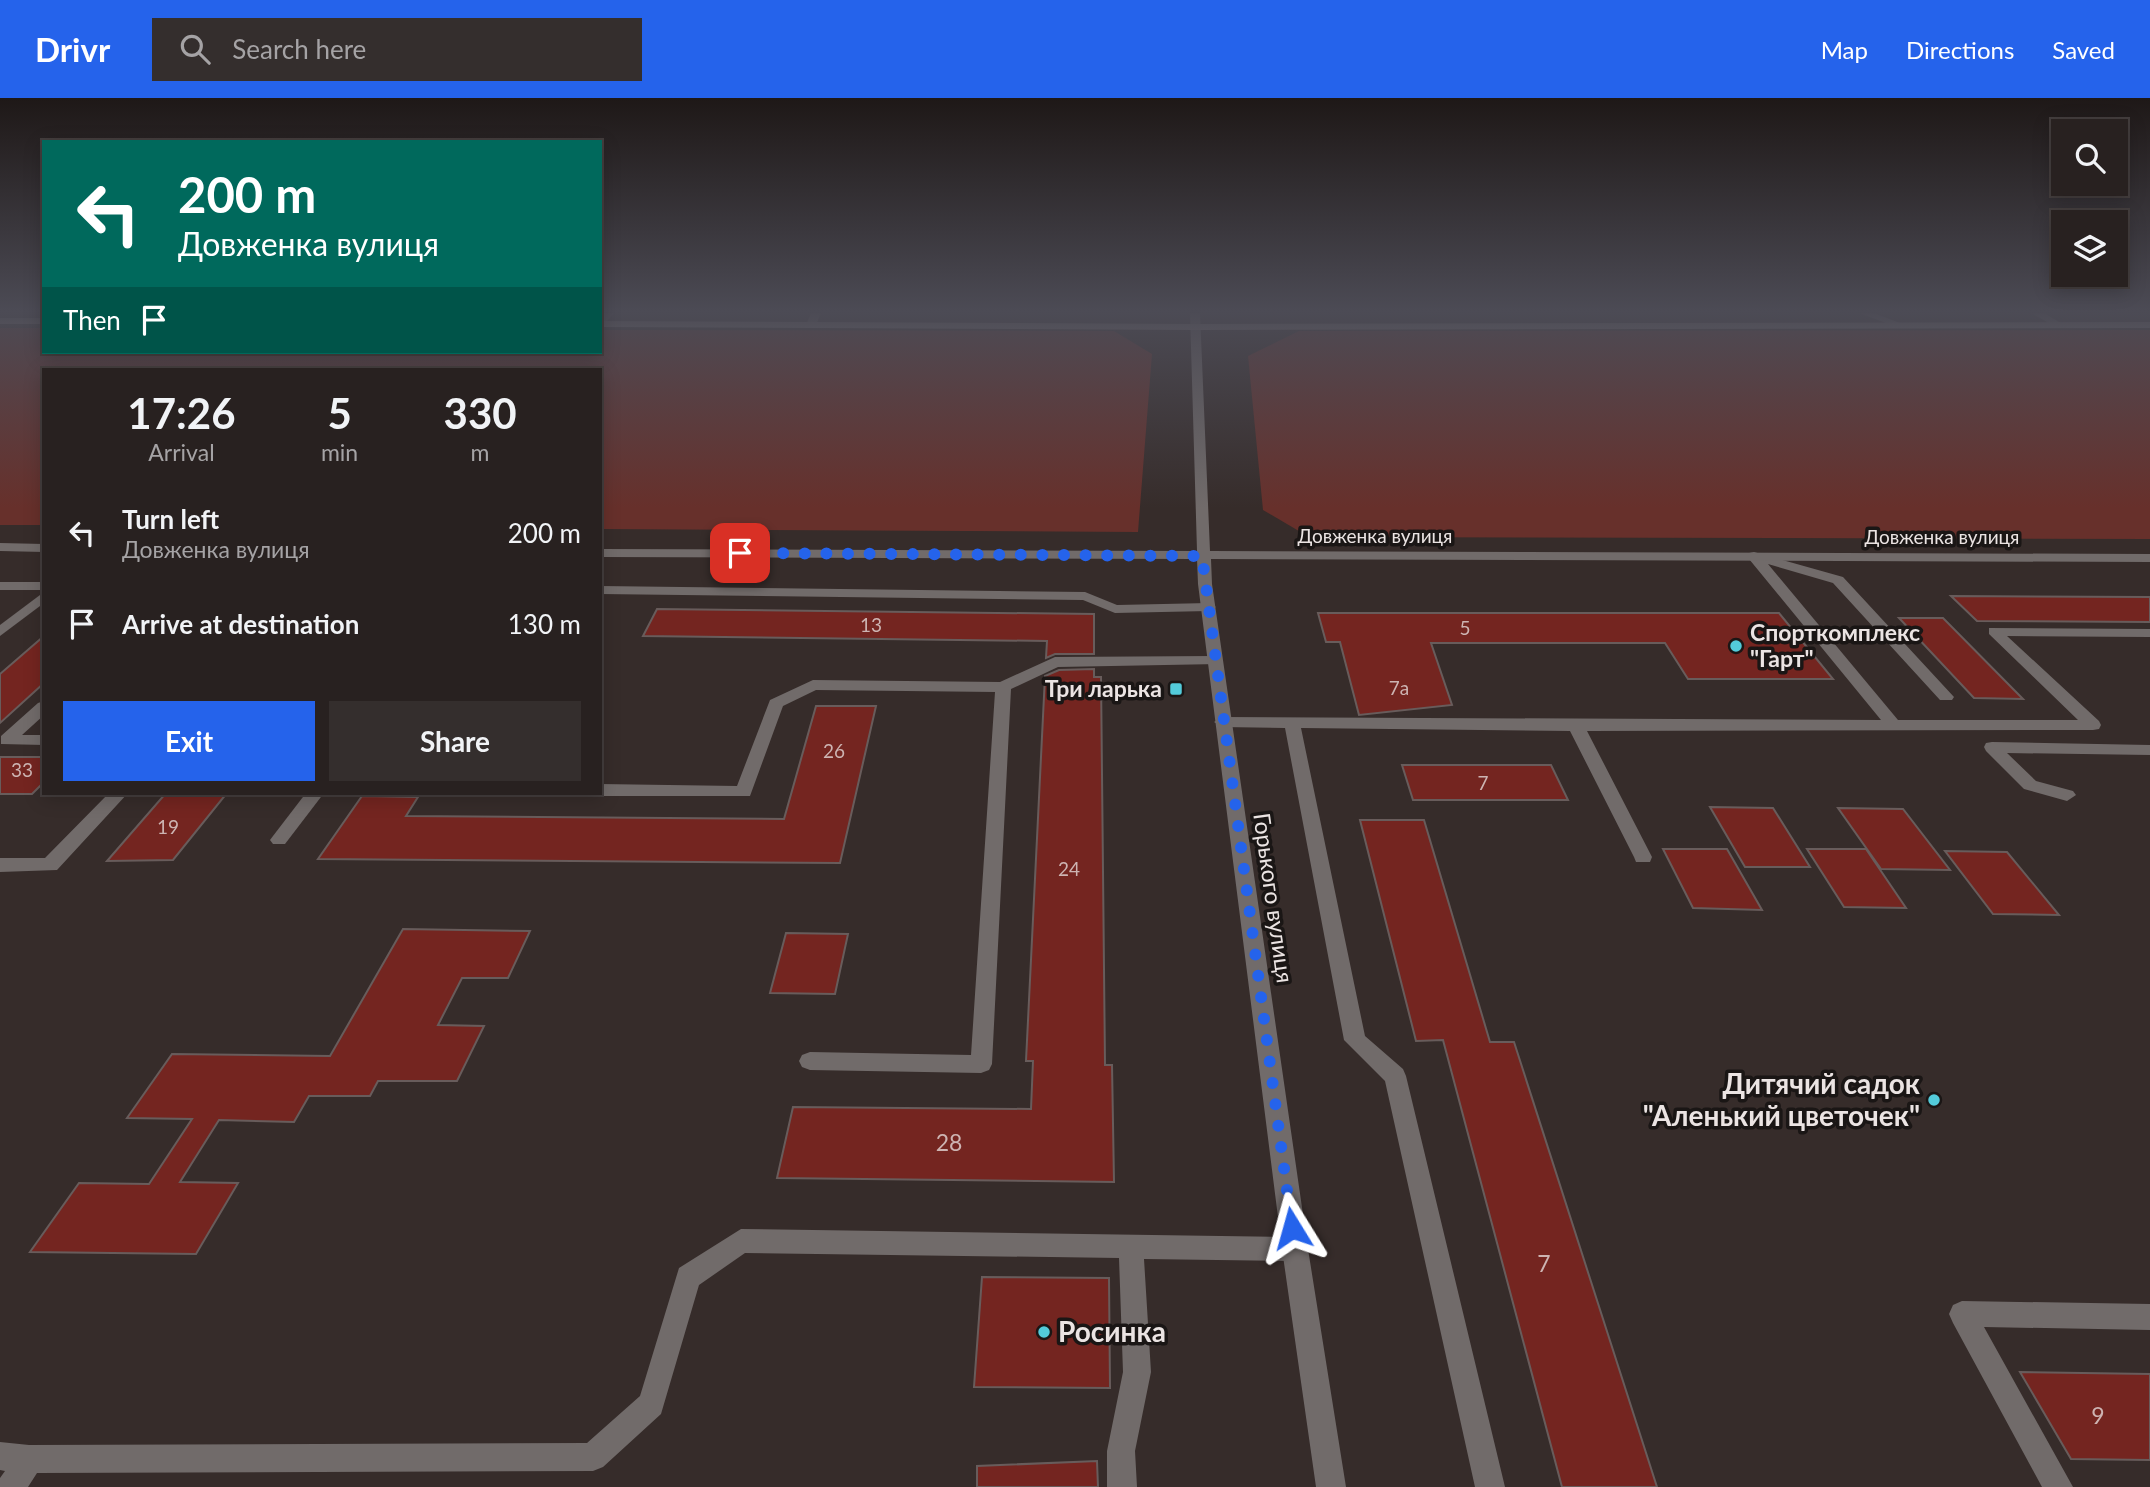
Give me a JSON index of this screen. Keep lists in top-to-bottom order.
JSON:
{
  "streets": {
    "street": ["Довженка вулиця", "Горького вулиця"]
  },
  "crossings": [
    ["Довженка вулиця", "Горького вулиця"]
  ],
  "places": {
    "other": ["Спорткомплекс \"Гарт\"", "Дитячий садок \"Аленький цветочек\"", "Росинка"],
    "transit": ["Три ларька"]
  },
  "house_numbers": [
    "13",
    "5",
    "7а",
    "26",
    "33",
    "7",
    "19",
    "24",
    "28",
    "7",
    "9"
  ],
  "page": {
    "header": "Drivr",
    "search": "Search here",
    "nav": ["Map", "Directions", "Saved"],
    "turn": ["200 m", "Довженка вулиця"],
    "then": "Then",
    "eta": [
      "17:26",
      "Arrival",
      "5",
      "min",
      "330",
      "m"
    ],
    "list": [
      {
        "name": "Turn left",
        "note": "Довженка вулиця",
        "value": "200 m"
      },
      {
        "name": "Arrive at destination",
        "value": "130 m"
      }
    ],
    "buttons": ["Exit", "Share"]
  }
}
